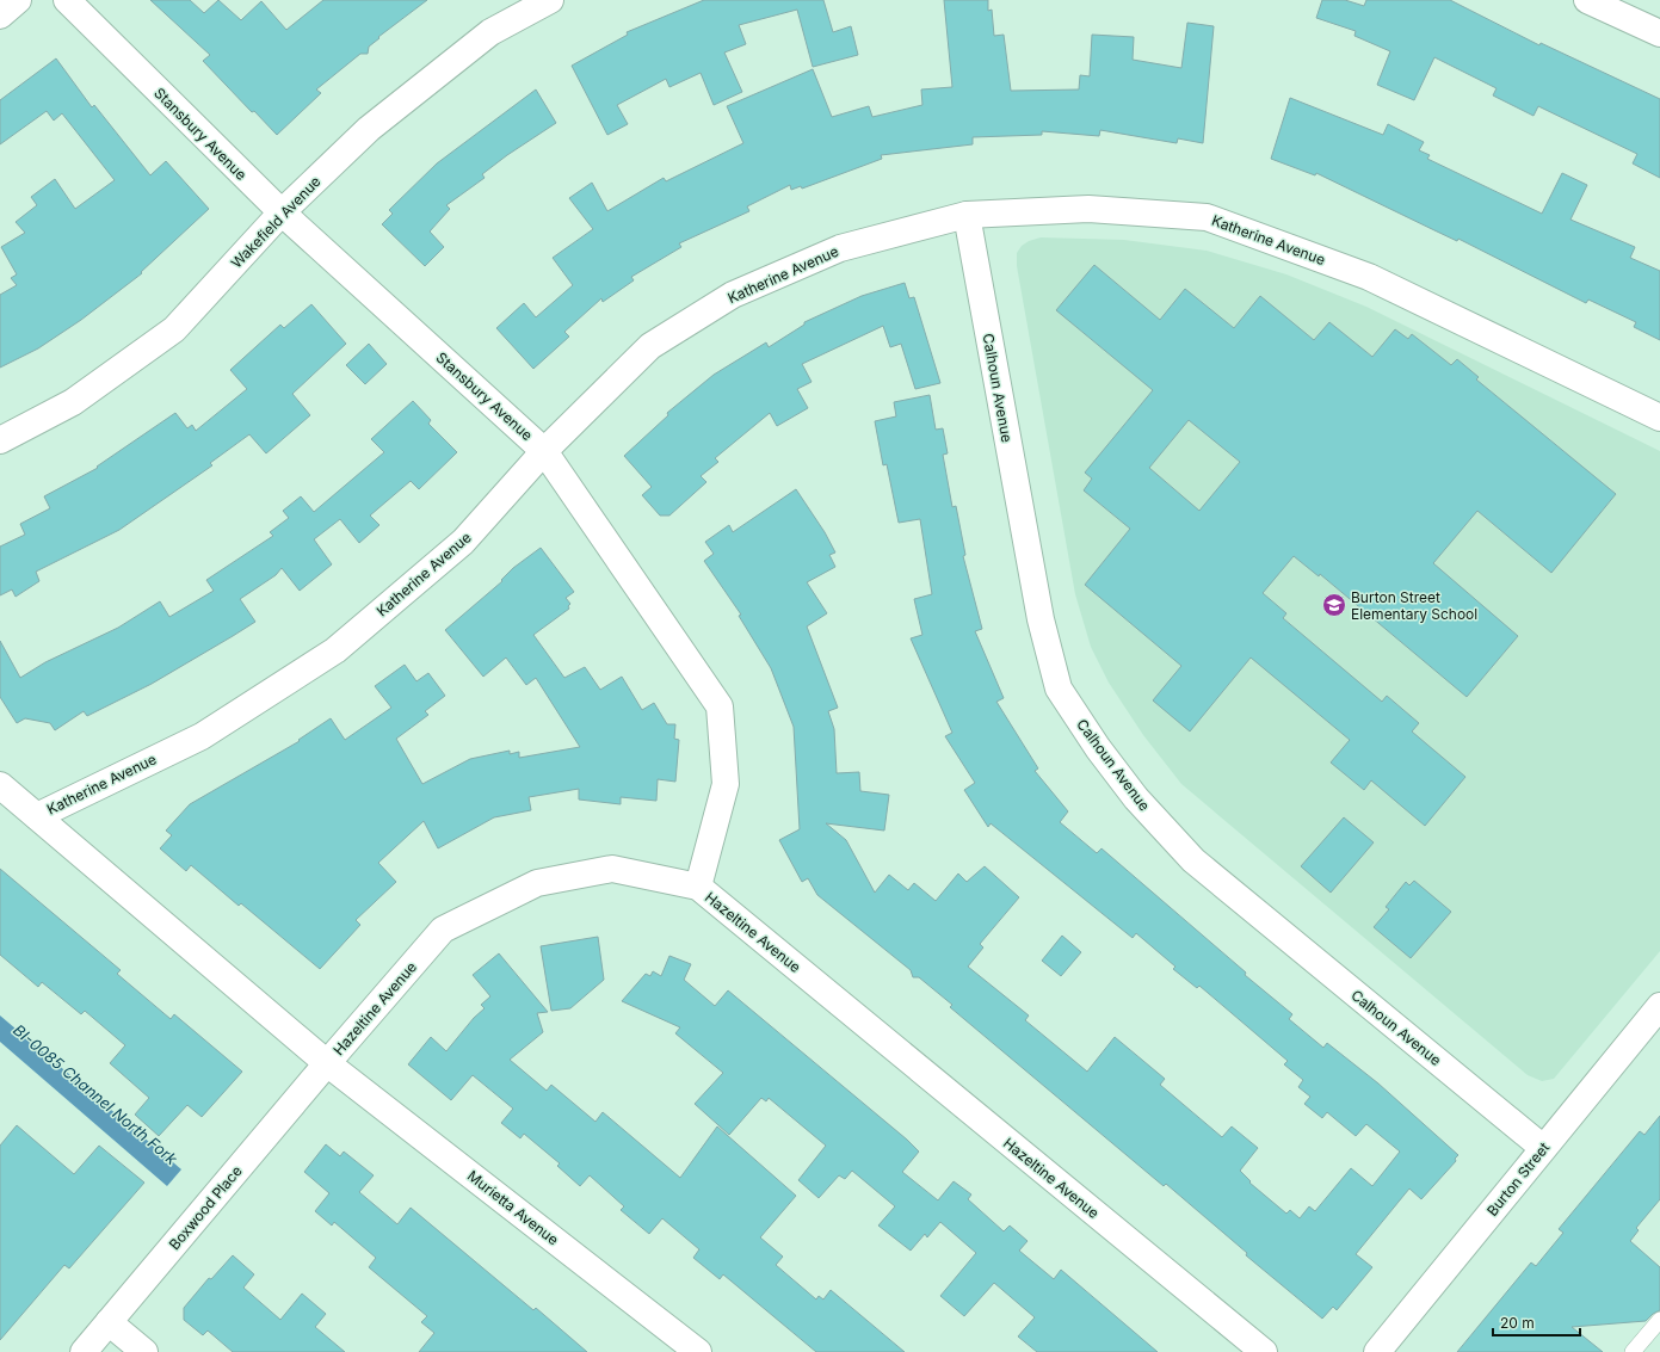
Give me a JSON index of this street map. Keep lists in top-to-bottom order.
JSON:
{
  "streets": {
    "street": [
      "Stansbury Avenue",
      "Wakefield Avenue",
      "Katherine Avenue",
      "Calhoun Avenue",
      "Hazeltine Avenue",
      "Burton Street",
      "Boxwood Place",
      "Murietta Avenue"
    ]
  },
  "crossings": [
    ["Stansbury Avenue", "Wakefield Avenue"],
    ["Stansbury Avenue", "Katherine Avenue"],
    ["Stansbury Avenue", "Hazeltine Avenue"],
    ["Katherine Avenue", "Calhoun Avenue"],
    ["Katherine Avenue", "Hazeltine Avenue"],
    ["Calhoun Avenue", "Burton Street"],
    ["Hazeltine Avenue", "Boxwood Place"],
    ["Hazeltine Avenue", "Murietta Avenue"],
    ["Boxwood Place", "Murietta Avenue"]
  ],
  "water": ["BI-0085 Channel North Fork"],
  "places": {
    "school or university": ["Burton Street Elementary School"]
  },
  "scale_bar": "20 m"
}
